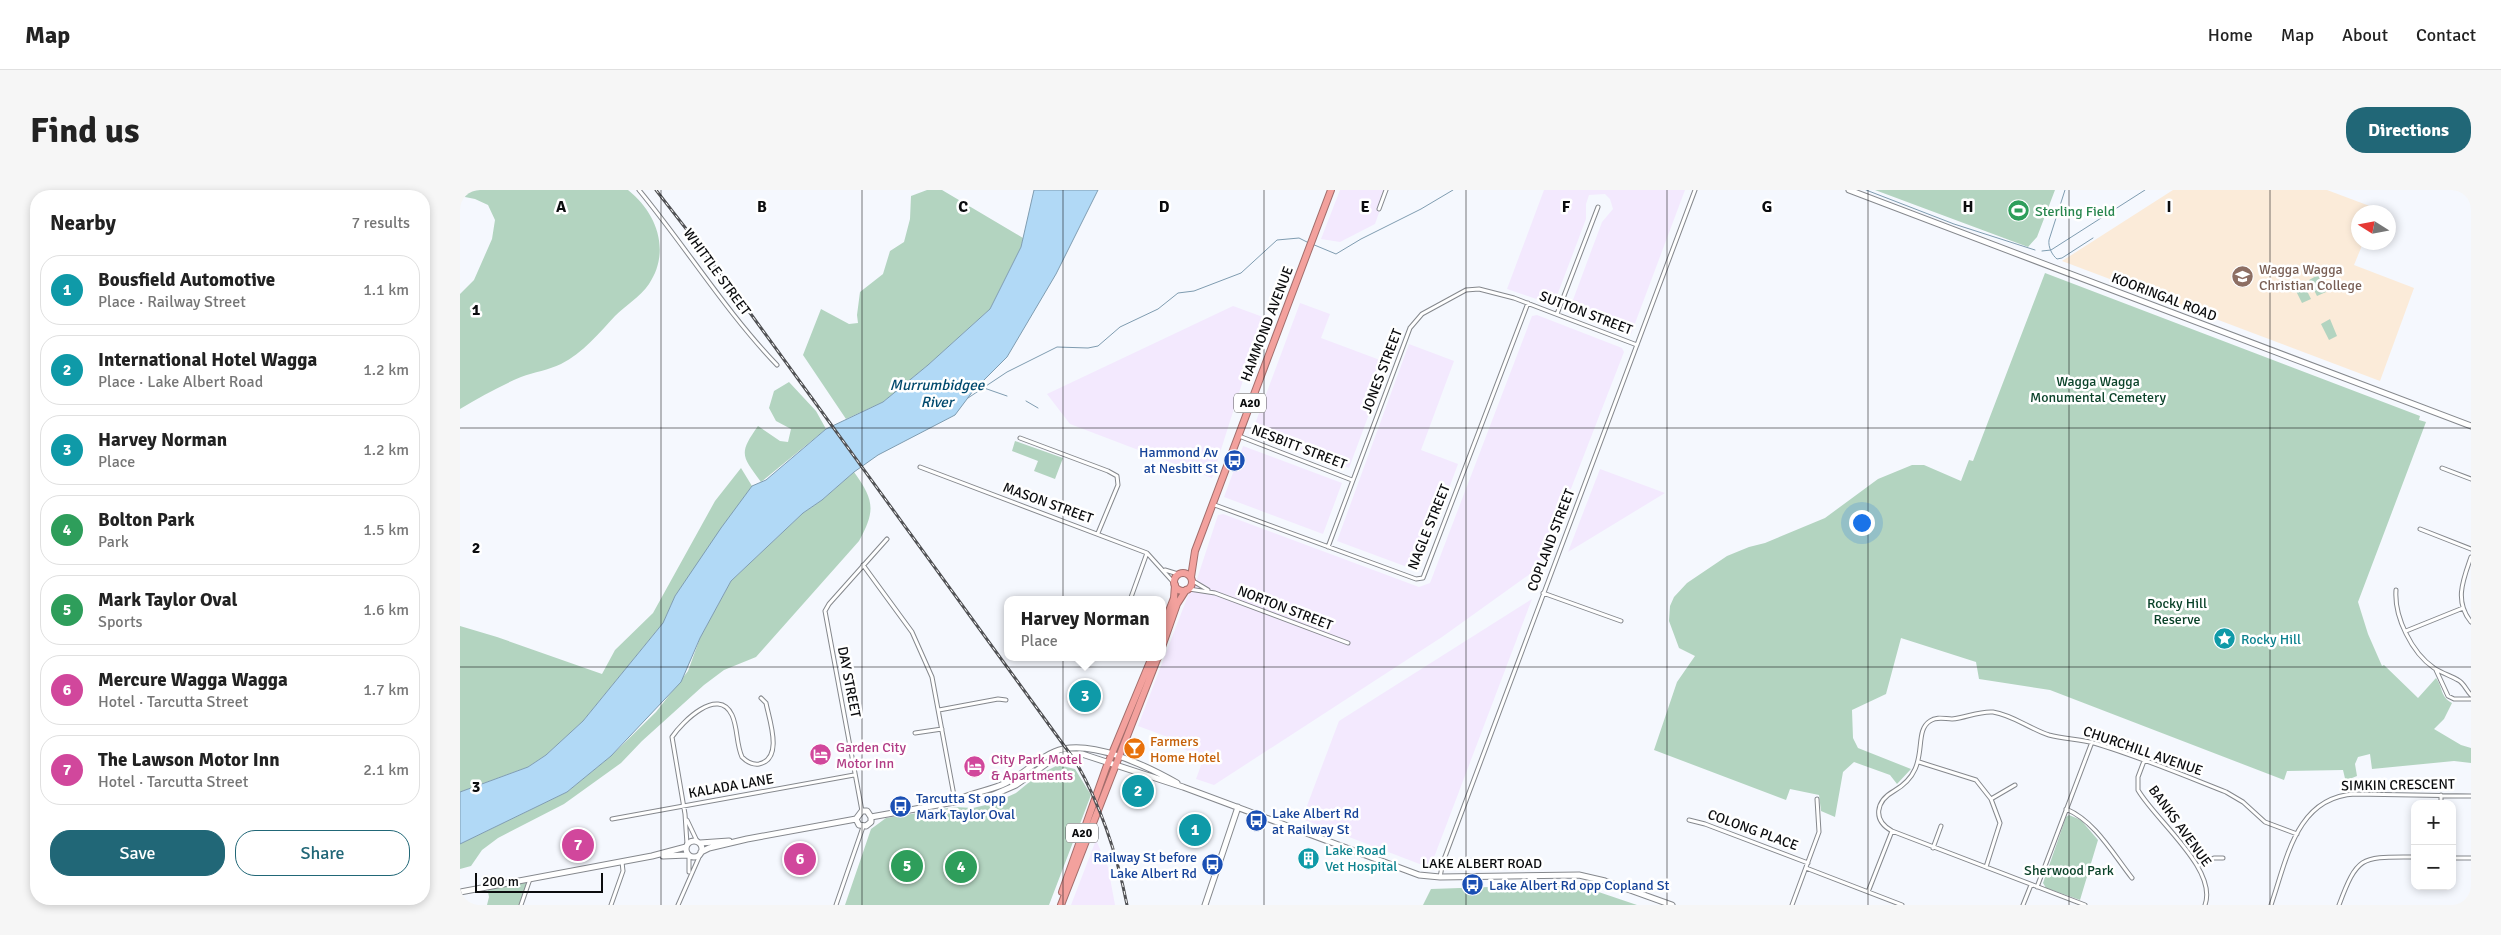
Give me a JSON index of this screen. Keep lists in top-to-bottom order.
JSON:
{
  "streets": {
    "highway": ["HAMMOND AVENUE", "A20"],
    "main road": ["KOORINGAL ROAD", "LAKE ALBERT ROAD"],
    "street": [
      "WHITTLE STREET",
      "SUTTON STREET",
      "JONES STREET",
      "NESBITT STREET",
      "MASON STREET",
      "NAGLE STREET",
      "COPLAND STREET",
      "NORTON STREET",
      "DAY STREET",
      "CHURCHILL AVENUE",
      "SIMKIN CRESCENT",
      "KALADA LANE",
      "BANKS AVENUE",
      "COLONG PLACE"
    ]
  },
  "crossings": [
    ["SUTTON STREET", "JONES STREET"],
    ["SUTTON STREET", "NAGLE STREET"],
    ["SUTTON STREET", "COPLAND STREET"],
    ["HAMMOND AVENUE", "A20"],
    ["HAMMOND AVENUE", "NESBITT STREET"],
    ["HAMMOND AVENUE", "MASON STREET"],
    ["HAMMOND AVENUE", "NAGLE STREET"],
    ["HAMMOND AVENUE", "NORTON STREET"],
    ["JONES STREET", "NESBITT STREET"],
    ["JONES STREET", "NAGLE STREET"],
    ["A20", "MASON STREET"],
    ["A20", "NORTON STREET"],
    ["A20", "LAKE ALBERT ROAD"],
    ["COPLAND STREET", "LAKE ALBERT ROAD"],
    ["DAY STREET", "KALADA LANE"],
    ["DAY STREET", "LAKE ALBERT ROAD"],
    ["CHURCHILL AVENUE", "SIMKIN CRESCENT"],
    ["CHURCHILL AVENUE", "BANKS AVENUE"]
  ],
  "water": ["Murrumbidgee River"],
  "parks": ["Wagga Wagga Monumental Cemetery", "Rocky Hill Reserve", "Sherwood Park"],
  "places": {
    "sports": ["Sterling Field"],
    "school or university": ["Wagga Wagga Christian College"],
    "bus stop": [
      "Hammond Av at Nesbitt St",
      "Tarcutta St opp Mark Taylor Oval",
      "Lake Albert Rd at Railway St",
      "Railway St before Lake Albert Rd",
      "Lake Albert Rd opp Copland St"
    ],
    "place": ["Rocky Hill"],
    "bar": ["Farmers Home Hotel"],
    "hotel": ["Garden City Motor Inn", "City Park Motel & Apartments"],
    "building": ["Lake Road Vet Hospital"]
  },
  "scale_bar": "200 m",
  "north": "left",
  "page": {
    "header": "Map",
    "nav": [
      "Home",
      "Map",
      "About",
      "Contact"
    ],
    "buttons": [
      "Directions",
      ["Save", "Share"]
    ],
    "title": "Find us",
    "heading": ["Nearby", "7 results"],
    "list": [
      {
        "mark": "1",
        "name": "Bousfield Automotive",
        "note": "Place · Railway Street",
        "value": "1.1 km"
      },
      {
        "mark": "2",
        "name": "International Hotel Wagga",
        "note": "Place · Lake Albert Road",
        "value": "1.2 km"
      },
      {
        "mark": "3",
        "name": "Harvey Norman",
        "note": "Place",
        "value": "1.2 km"
      },
      {
        "mark": "4",
        "name": "Bolton Park",
        "note": "Park",
        "value": "1.5 km"
      },
      {
        "mark": "5",
        "name": "Mark Taylor Oval",
        "note": "Sports",
        "value": "1.6 km"
      },
      {
        "mark": "6",
        "name": "Mercure Wagga Wagga",
        "note": "Hotel · Tarcutta Street",
        "value": "1.7 km"
      },
      {
        "mark": "7",
        "name": "The Lawson Motor Inn",
        "note": "Hotel · Tarcutta Street",
        "value": "2.1 km"
      }
    ],
    "popup": ["Harvey Norman", "Place"],
    "pins": [
      "3",
      "2",
      "1",
      "7",
      "6",
      "5",
      "4"
    ],
    "map_buttons": ["+", "−"],
    "scale": "200 m"
  },
  "grid": {
    "columns": [
      "A",
      "B",
      "C",
      "D",
      "E",
      "F",
      "G",
      "H",
      "I"
    ],
    "rows": ["1", "2", "3"]
  }
}
